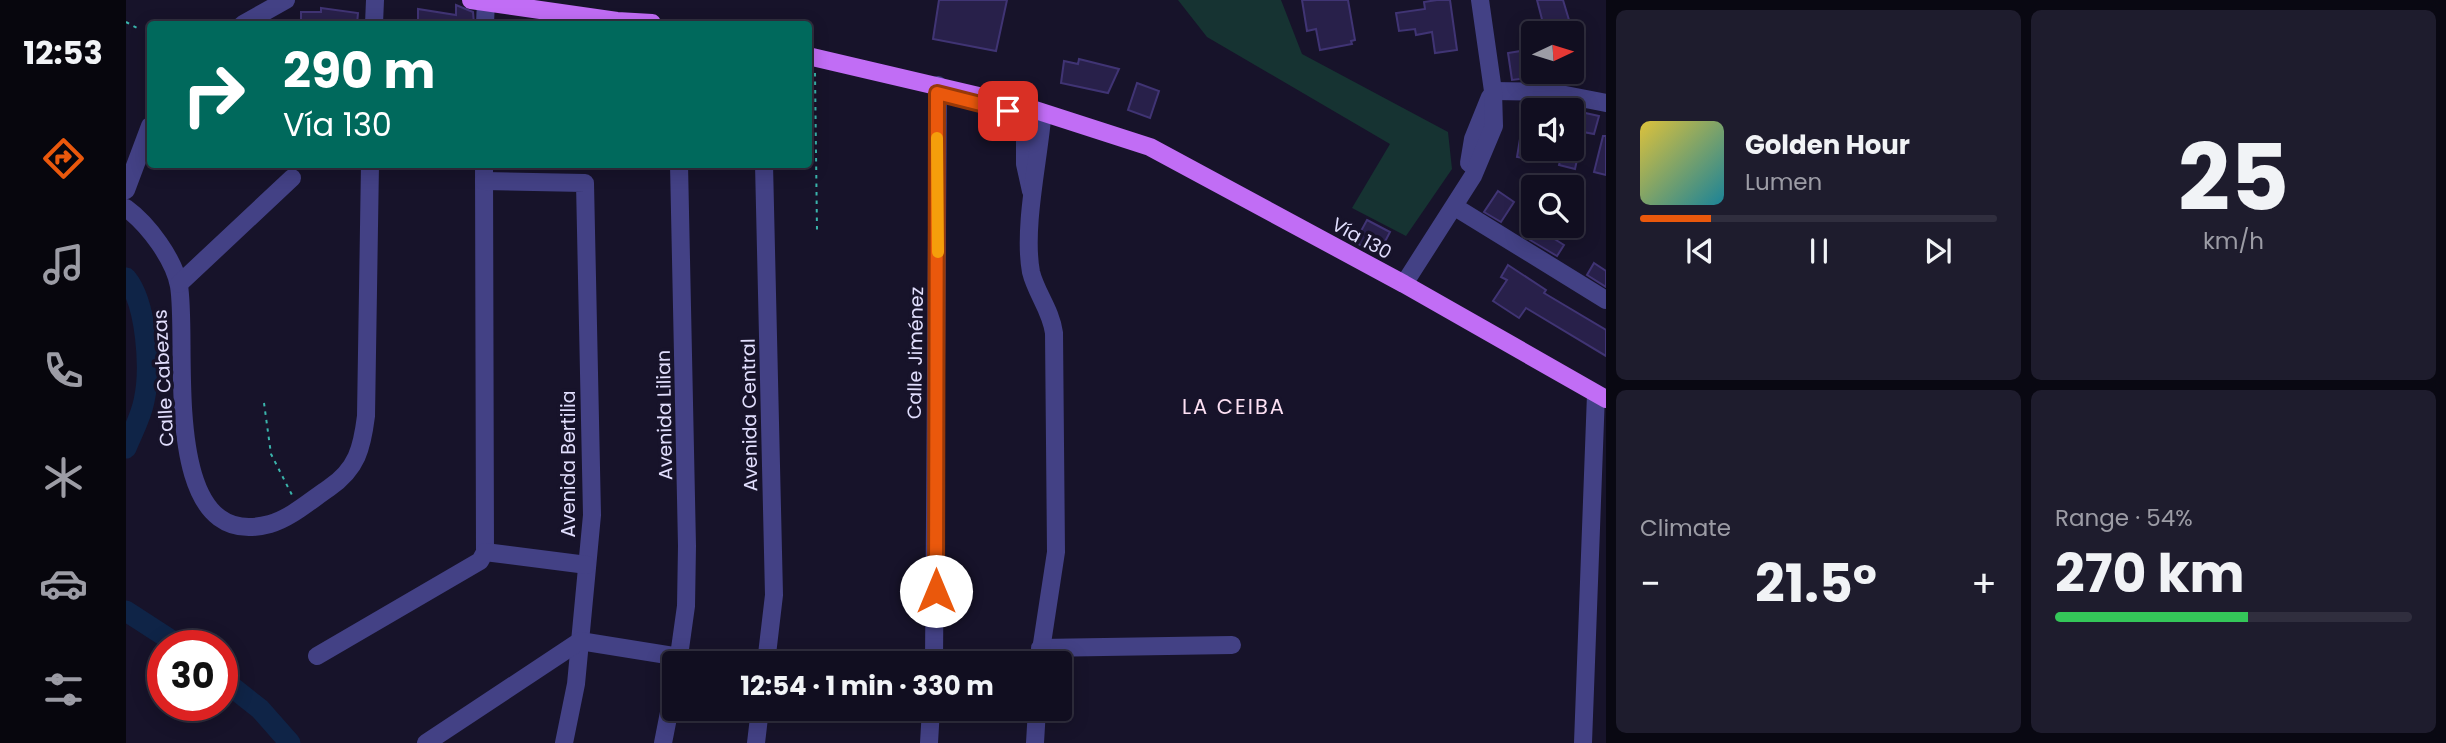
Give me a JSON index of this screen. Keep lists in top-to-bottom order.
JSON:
{
  "streets": {
    "main road": ["Vía 130"],
    "street": [
      "Calle Jiménez",
      "Calle Cabezas",
      "Avenida Lilian",
      "Avenida Central",
      "Avenida Bertilia"
    ]
  },
  "crossings": [
    ["Vía 130", "Calle Jiménez"]
  ],
  "districts": ["LA CEIBA"],
  "north": "right",
  "page": {
    "tabs": "12:53",
    "tile": [
      ["25", "km/h"],
      "Climate",
      ["Range · 54%", "270 km"]
    ],
    "turn": ["290 m", "Vía 130"],
    "song": ["Golden Hour", "Lumen"],
    "heat": ["−", "21.5°", "+"],
    "limit": "30",
    "trip": "12:54 · 1 min · 330 m"
  }
}
